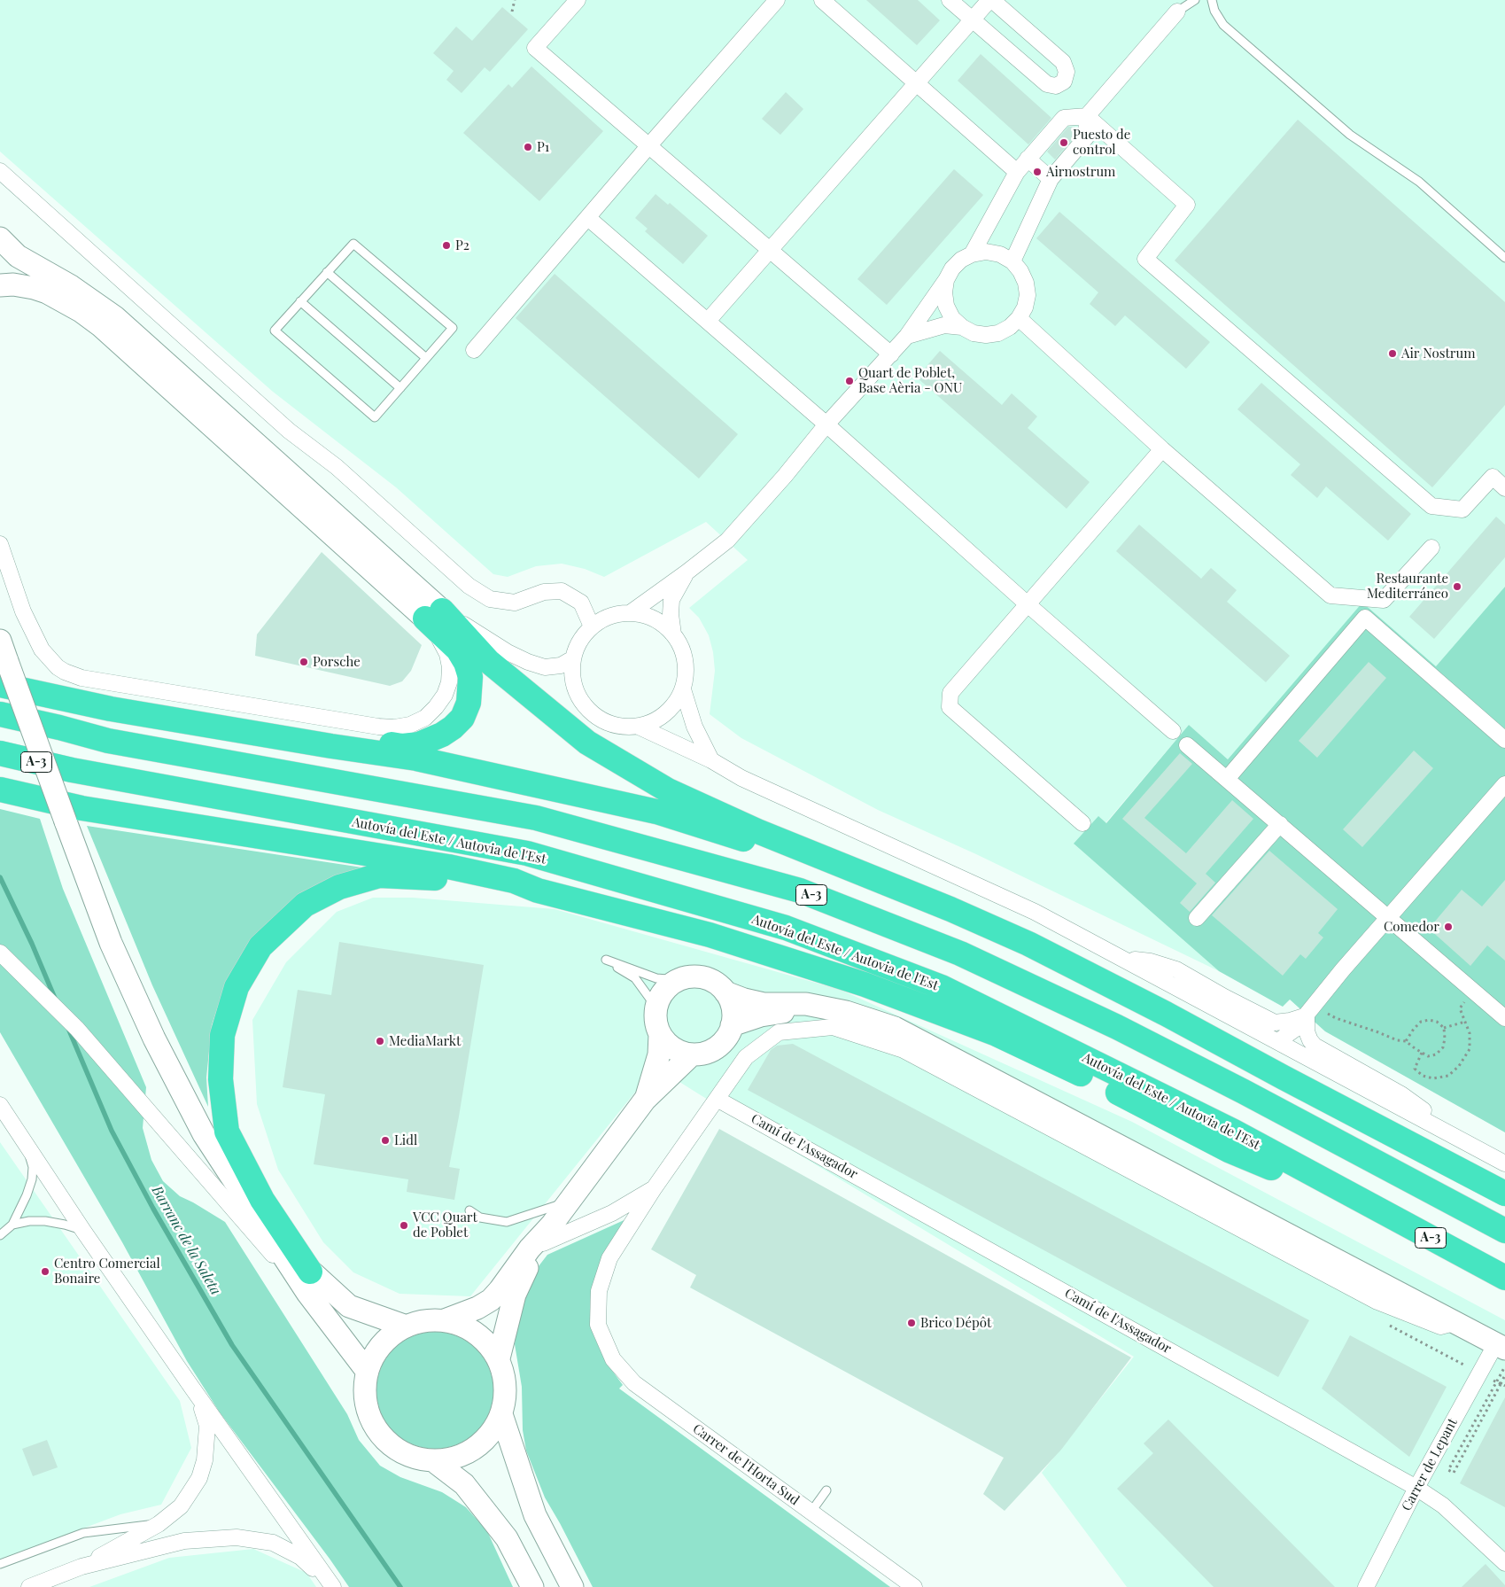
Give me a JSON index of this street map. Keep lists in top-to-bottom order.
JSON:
{
  "streets": {
    "highway": ["A-3", "Autovía del Este / Autovia de l'Est"],
    "street": ["Camí de l'Assagador", "Carrer de l'Horta Sud", "Carrer de Lepant"]
  },
  "crossings": [
    ["Camí de l'Assagador", "Carrer de Lepant"]
  ],
  "water": ["Barranc de la Saleta"],
  "places": [
    "Puesto de control",
    "P1",
    "Airnostrum",
    "P2",
    "Air Nostrum",
    "Quart de Poblet, Base Aèria - ONU",
    "Restaurante Mediterráneo",
    "Porsche",
    "Comedor",
    "MediaMarkt",
    "Lidl",
    "VCC Quart de Poblet",
    "Centro Comercial Bonaire",
    "Brico Dépôt"
  ]
}
